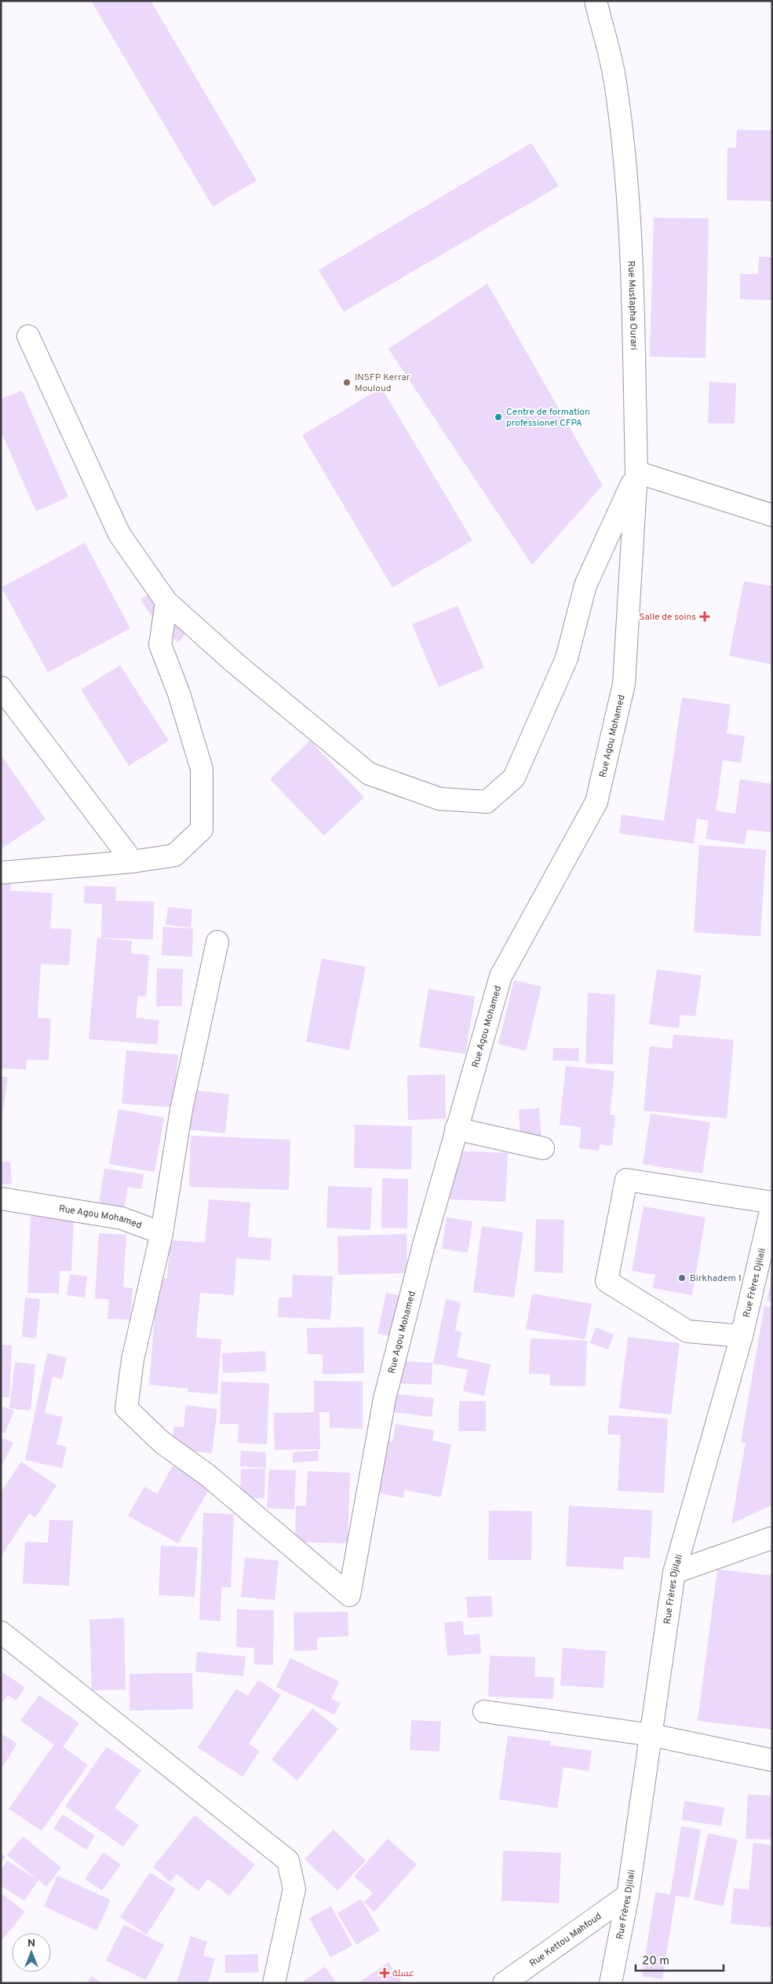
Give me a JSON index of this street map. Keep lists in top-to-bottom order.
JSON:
{
  "streets": {
    "street": [
      "Rue Mustapha Ourari",
      "Rue Agou Mohamed",
      "Rue Frères Djilali",
      "Rue Kettou Mahfoud"
    ]
  },
  "crossings": [
    ["Rue Mustapha Ourari", "Rue Agou Mohamed"],
    ["Rue Frères Djilali", "Rue Kettou Mahfoud"]
  ],
  "places": {
    "other": ["INSFP Kerrar Mouloud", "Centre de formation professionel CFPA", "Birkhadem 1"],
    "health": ["Salle de soins", "عسلة"]
  },
  "scale_bar": "20 m",
  "north": "top"
}
